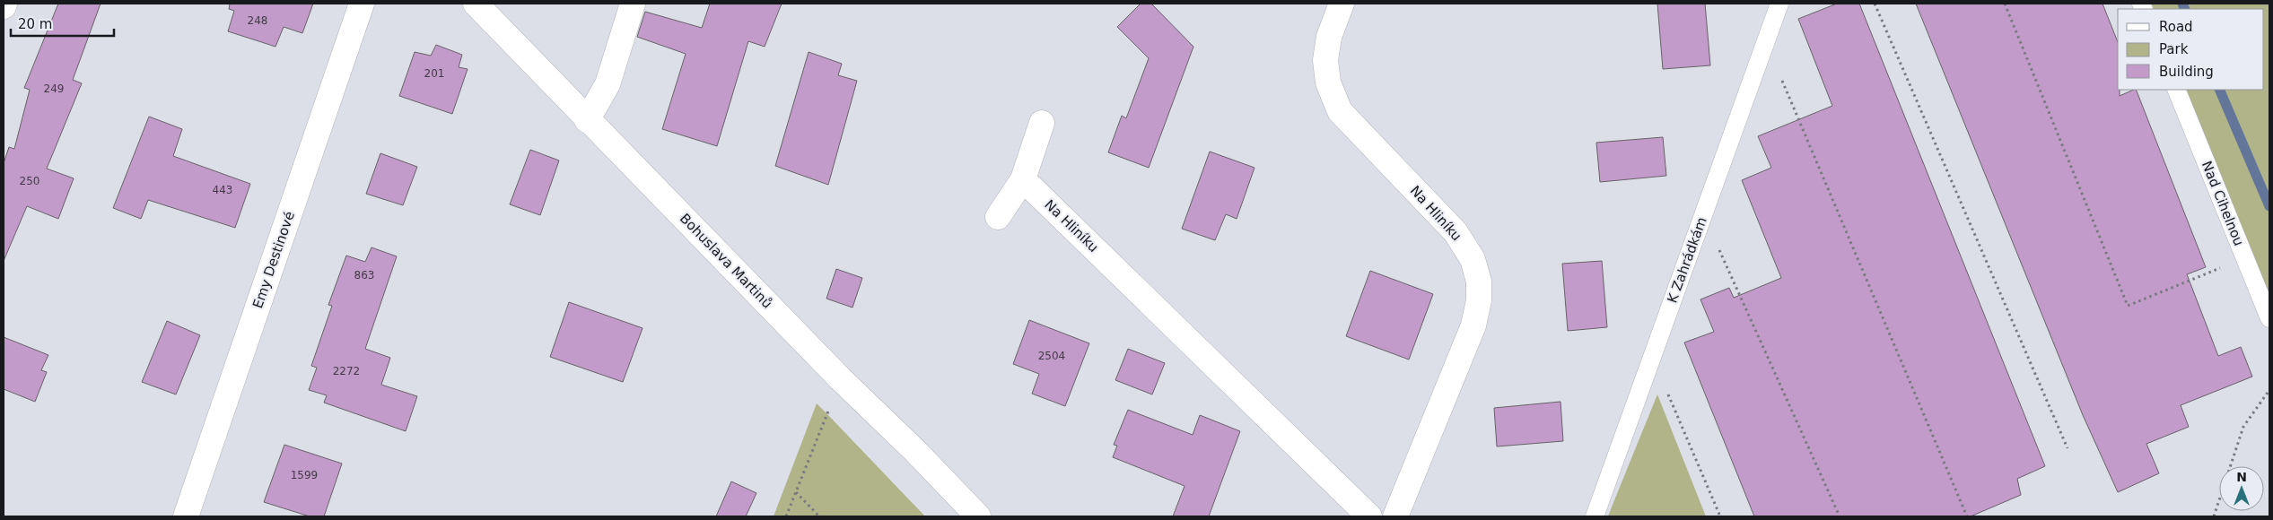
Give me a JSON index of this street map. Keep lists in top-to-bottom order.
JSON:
{
  "streets": {
    "street": ["Na Hliníku", "Emy Destinové", "Bohuslava Martinů"],
    "lane": ["Nad Cihelnou", "K Zahrádkám"]
  },
  "house_numbers": [
    "248",
    "201",
    "249",
    "250",
    "443",
    "863",
    "2504",
    "2272",
    "1599"
  ],
  "legend": ["Road", "Park", "Building"],
  "scale_bar": "20 m",
  "north": "top"
}
